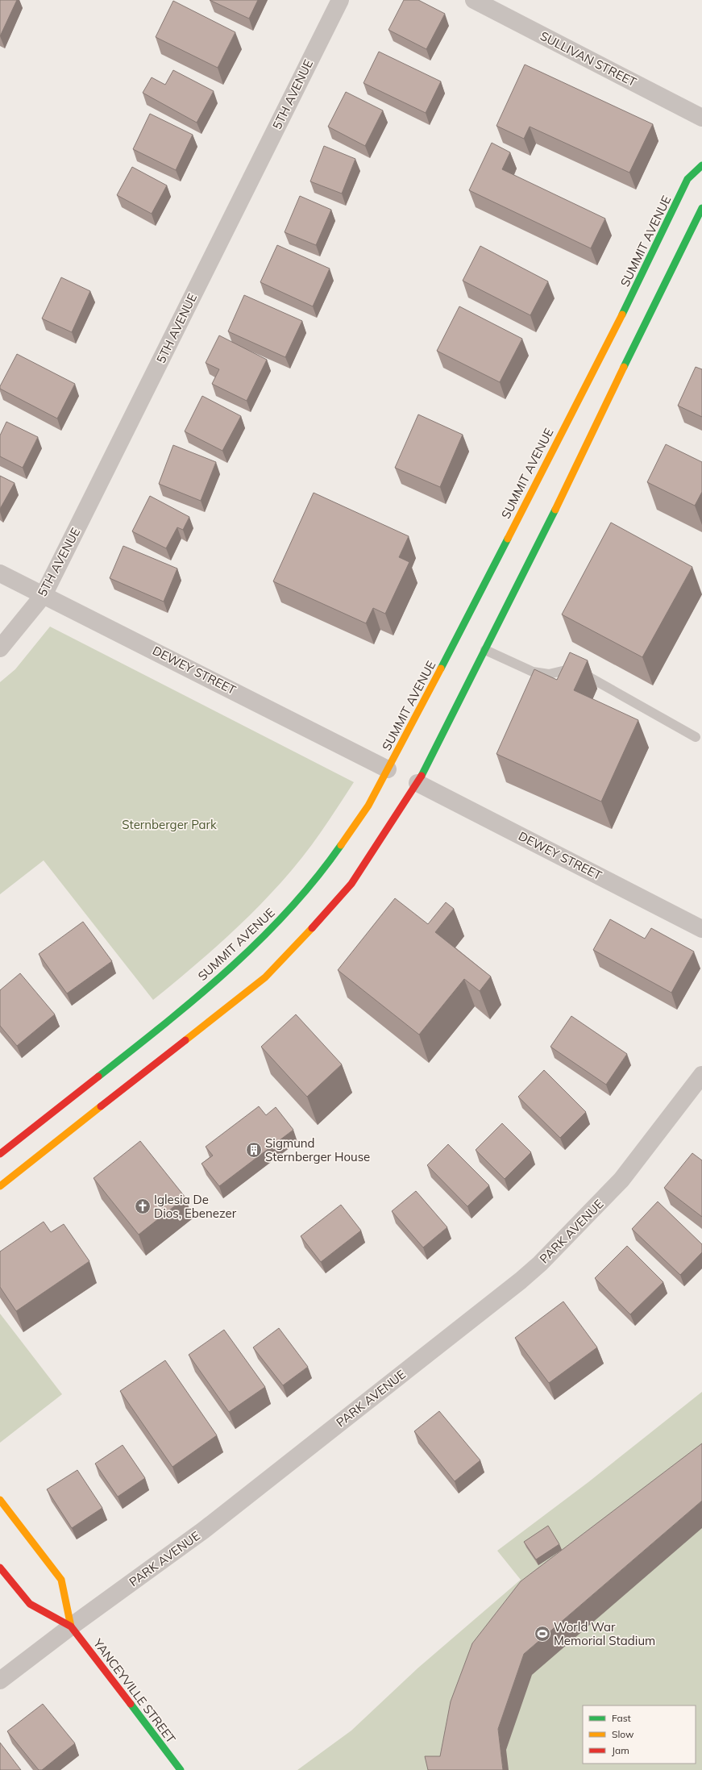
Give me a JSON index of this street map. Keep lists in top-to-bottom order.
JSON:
{
  "streets": {
    "main road": ["SUMMIT AVENUE", "YANCEYVILLE STREET"],
    "street": [
      "SULLIVAN STREET",
      "5TH AVENUE",
      "DEWEY STREET",
      "PARK AVENUE"
    ]
  },
  "crossings": [
    ["5TH AVENUE", "DEWEY STREET"],
    ["SUMMIT AVENUE", "DEWEY STREET"],
    ["PARK AVENUE", "YANCEYVILLE STREET"]
  ],
  "parks": ["Sternberger Park"],
  "places": {
    "building": ["Sigmund Sternberger House"],
    "church": ["Iglesia De Dios, Ebenezer"],
    "sports": ["World War Memorial Stadium"]
  },
  "legend": ["Fast", "Slow", "Jam"]
}
